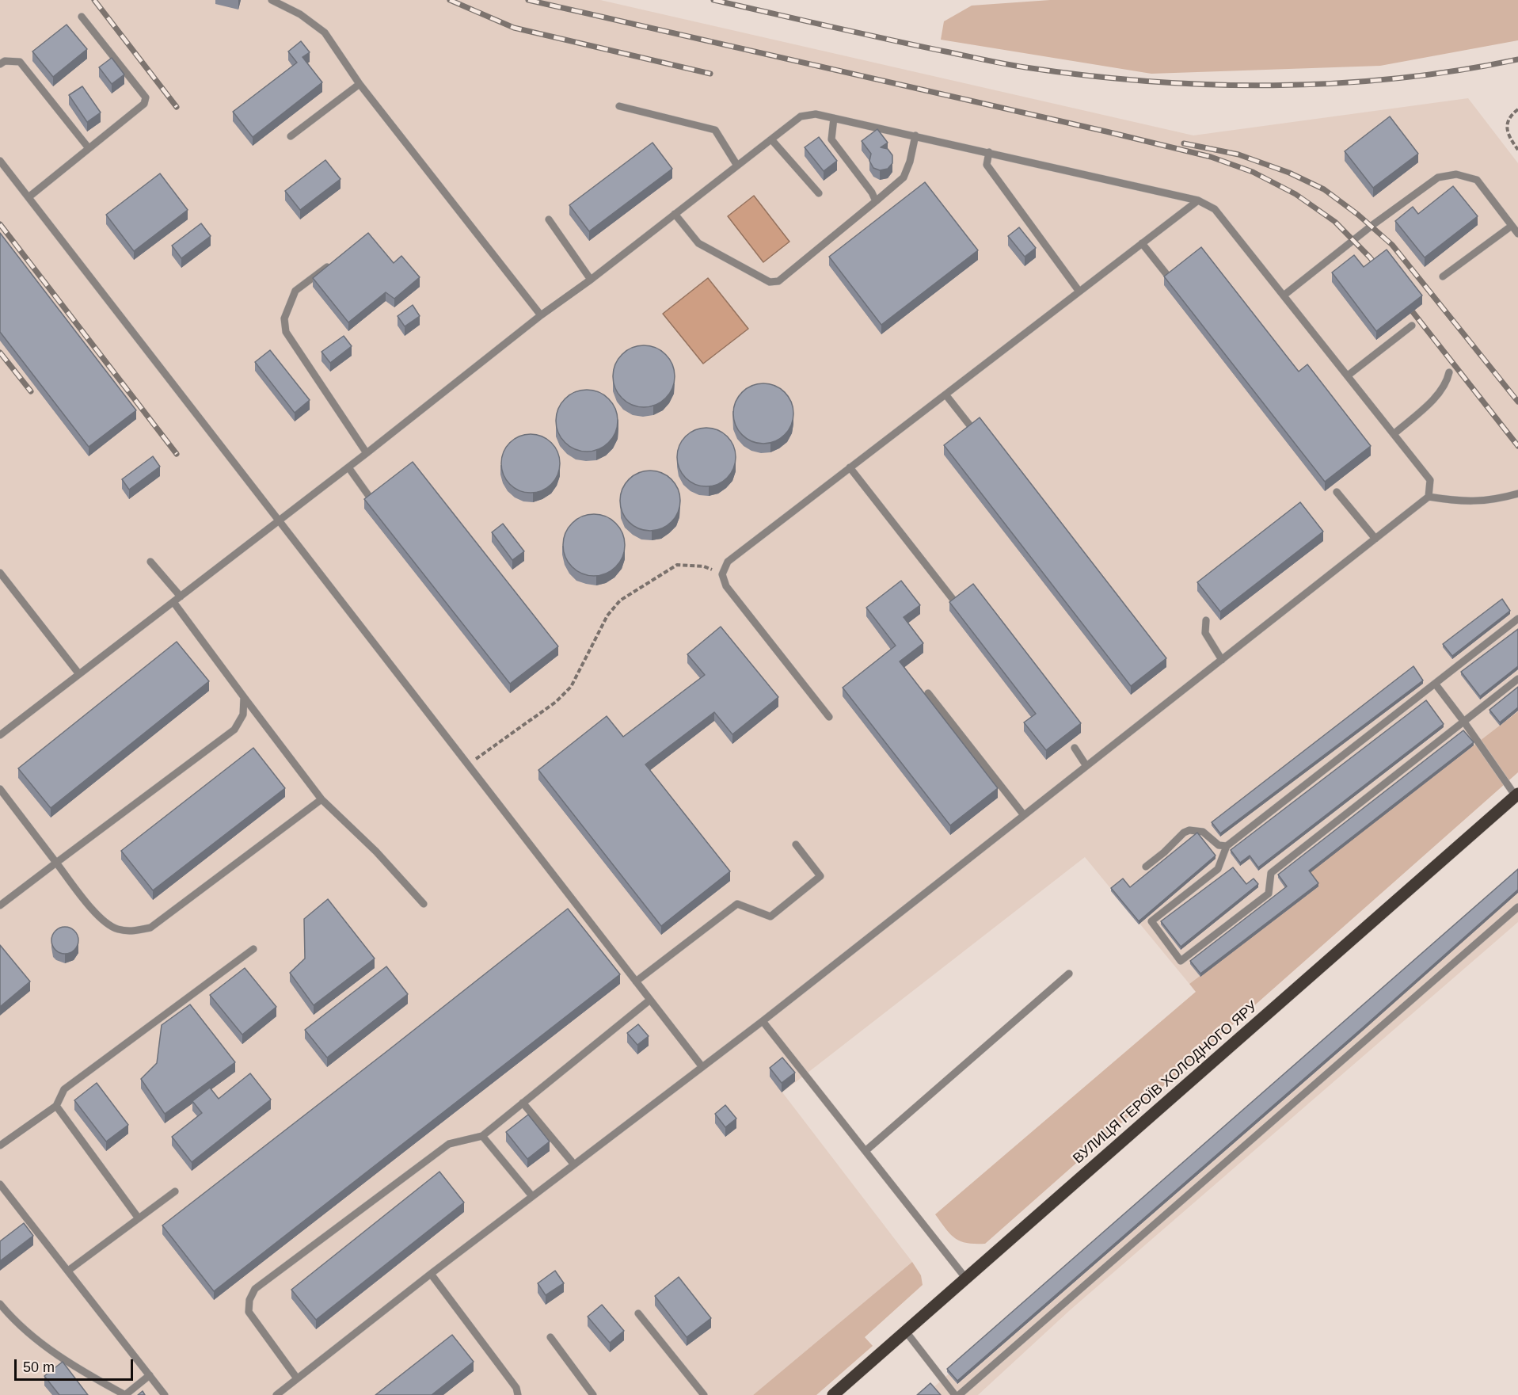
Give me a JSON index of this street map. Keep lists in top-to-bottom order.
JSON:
{
  "streets": {
    "main road": ["ВУЛИЦЯ ГЕРОЇВ ХОЛОДНОГО ЯРУ"]
  },
  "scale_bar": "50 m"
}
